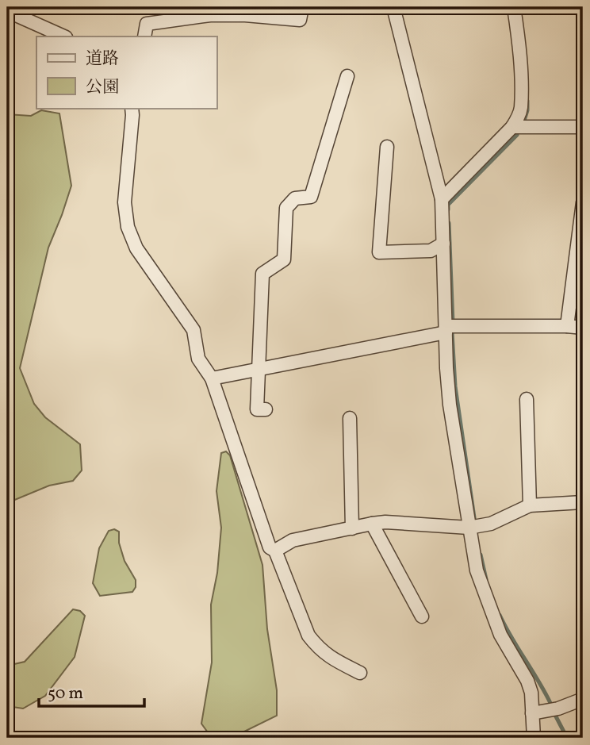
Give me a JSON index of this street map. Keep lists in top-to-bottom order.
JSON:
{
  "legend": ["道路", "公園"],
  "scale_bar": "50 m"
}
